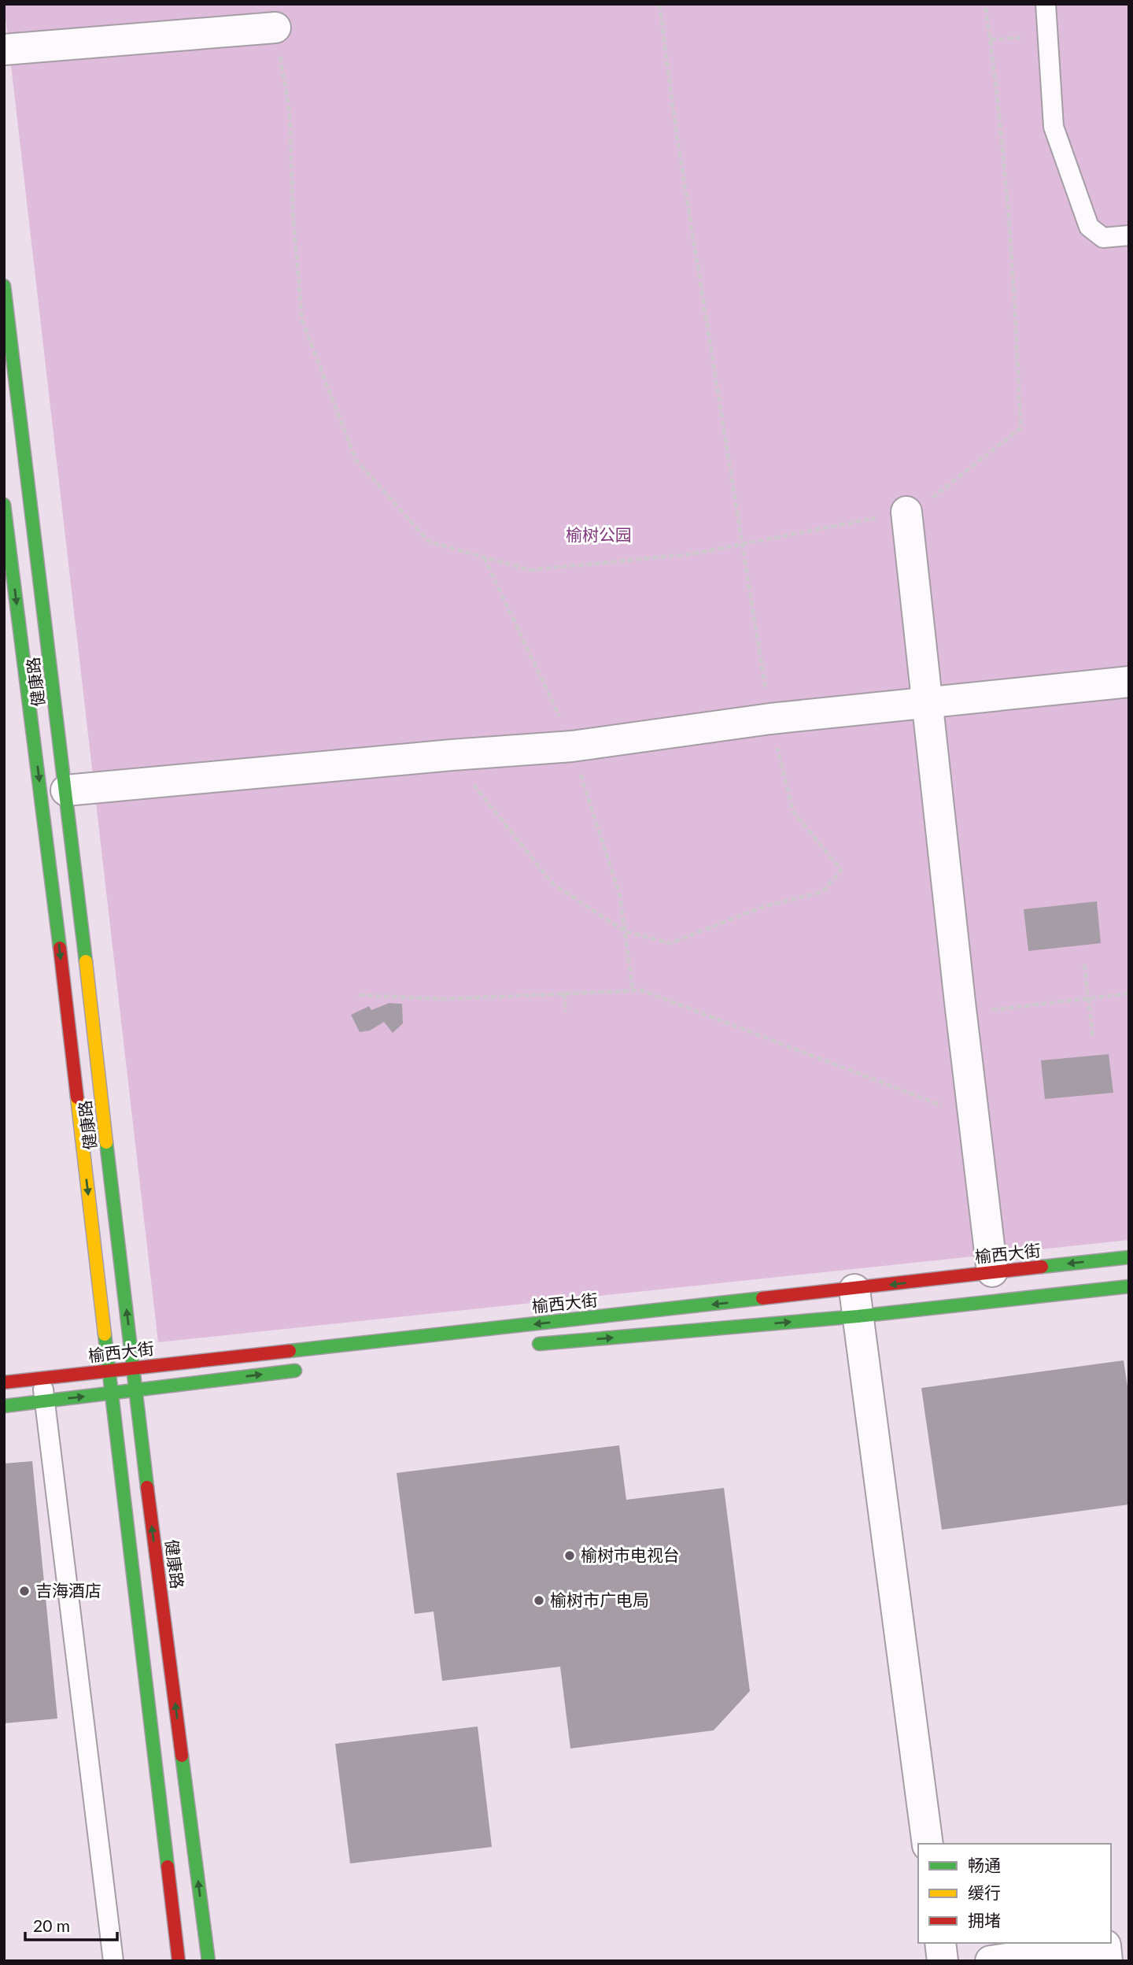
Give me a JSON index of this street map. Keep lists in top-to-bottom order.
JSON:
{
  "streets": {
    "main road": ["健康路", "榆西大街"]
  },
  "crossings": [
    ["健康路", "榆西大街"]
  ],
  "parks": ["榆树公园"],
  "places": ["榆树市电视台", "吉海酒店", "榆树市广电局"],
  "legend": ["畅通", "缓行", "拥堵"],
  "scale_bar": "20 m"
}
